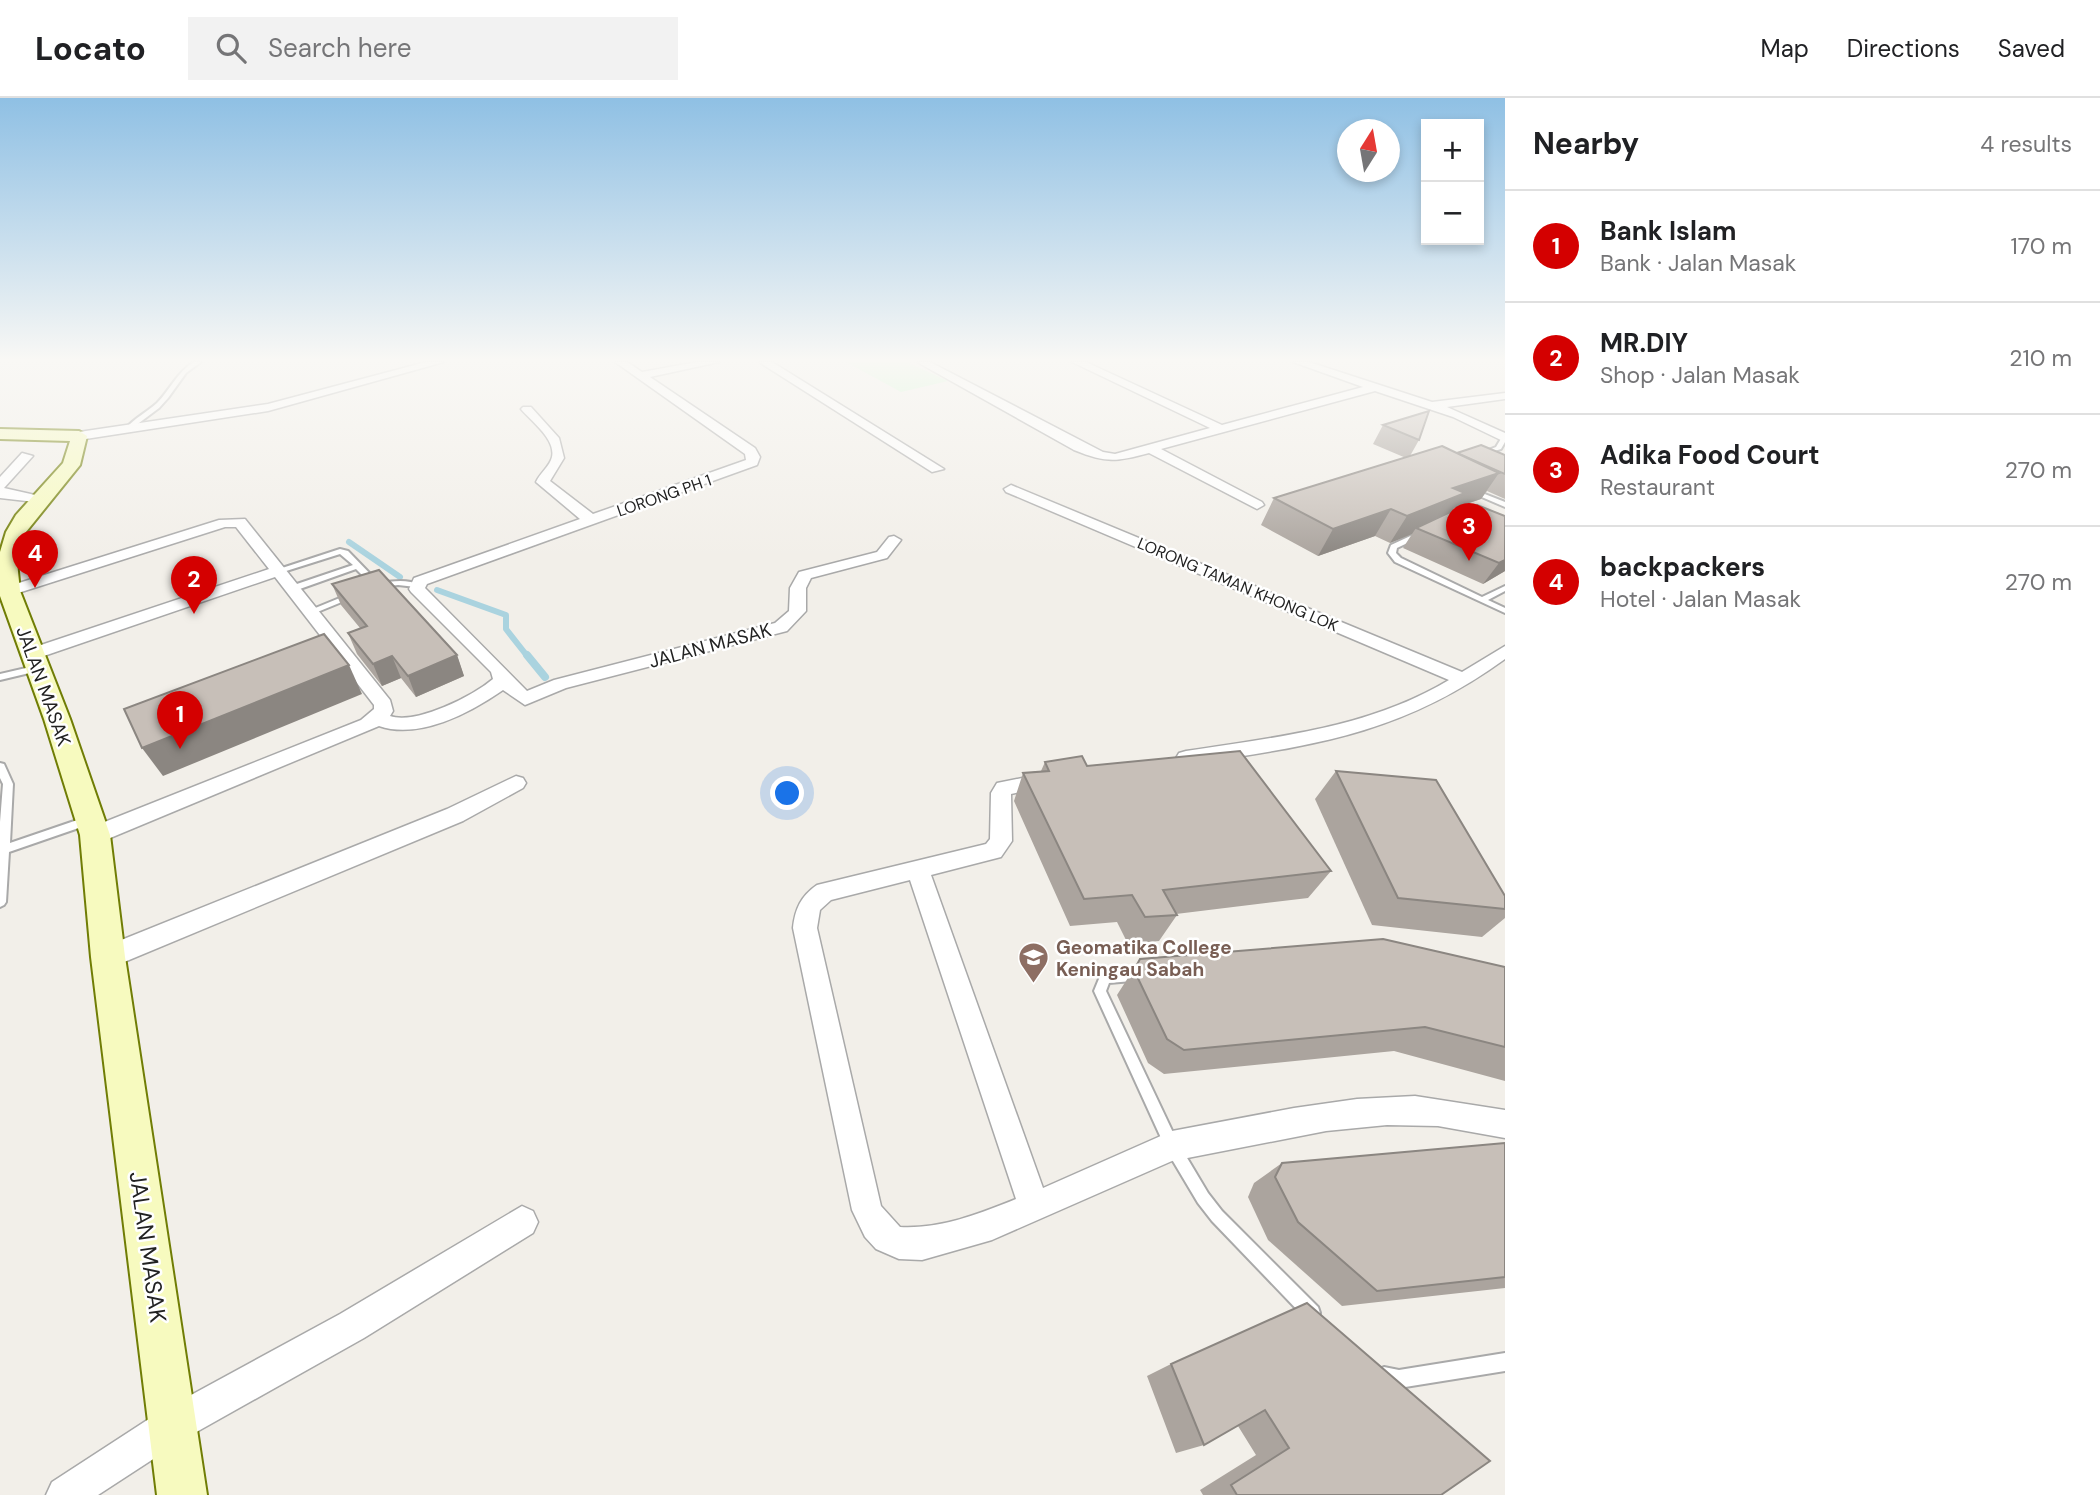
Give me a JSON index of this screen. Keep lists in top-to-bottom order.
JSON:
{
  "streets": {
    "street": ["LORONG PH 1", "LORONG TAMAN KHONG LOK", "JALAN MASAK"]
  },
  "places": {
    "school or university": ["Geomatika College Keningau Sabah"]
  },
  "north": "top",
  "page": {
    "header": "Locato",
    "search": "Search here",
    "nav": ["Map", "Directions", "Saved"],
    "heading": ["Nearby", "4 results"],
    "map_buttons": ["+", "−"],
    "list": [
      {
        "mark": "1",
        "name": "Bank Islam",
        "note": "Bank · Jalan Masak",
        "value": "170 m"
      },
      {
        "mark": "2",
        "name": "MR.DIY",
        "note": "Shop · Jalan Masak",
        "value": "210 m"
      },
      {
        "mark": "3",
        "name": "Adika Food Court",
        "note": "Restaurant",
        "value": "270 m"
      },
      {
        "mark": "4",
        "name": "backpackers",
        "note": "Hotel · Jalan Masak",
        "value": "270 m"
      }
    ],
    "pins": [
      "3",
      "4",
      "2",
      "1"
    ]
  }
}
